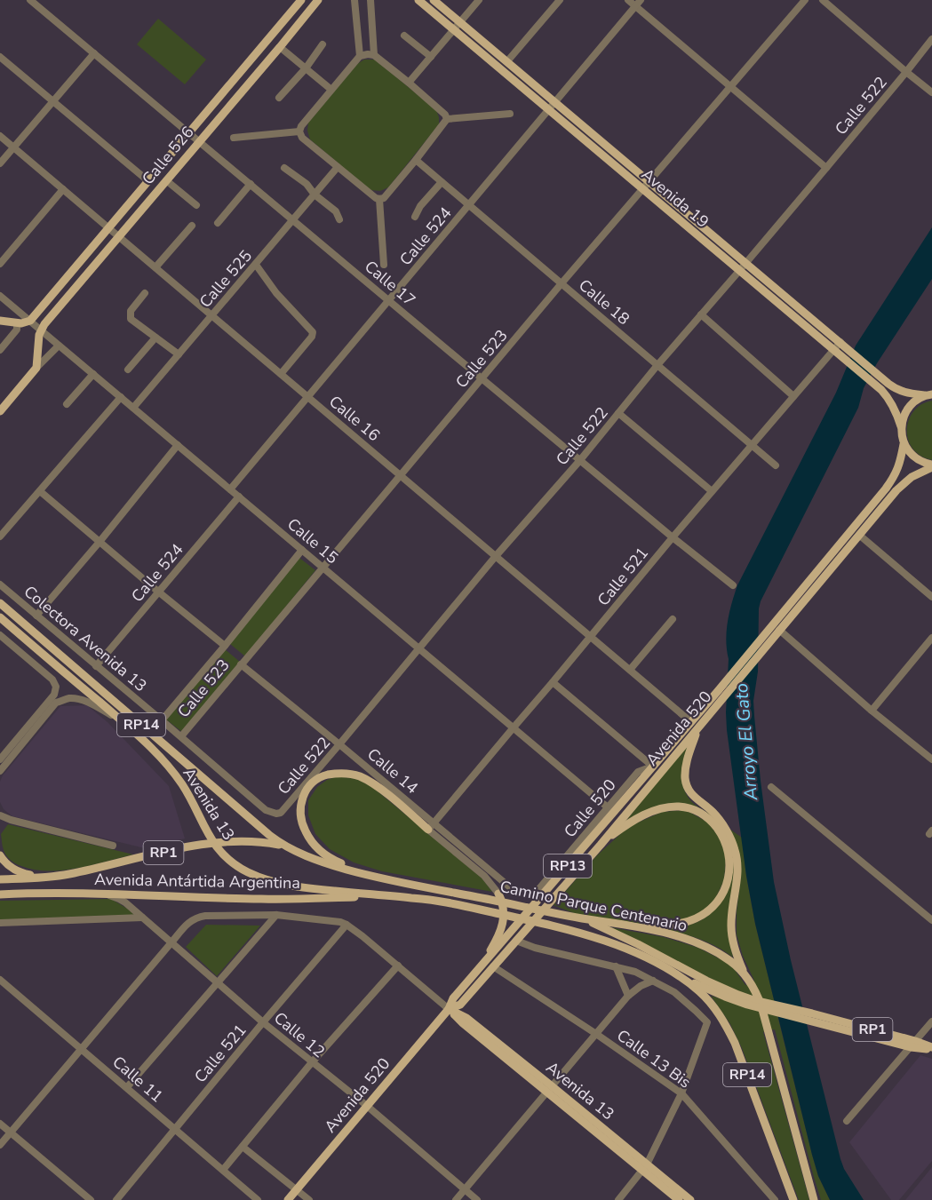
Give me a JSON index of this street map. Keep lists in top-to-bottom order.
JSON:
{
  "streets": {
    "main road": [
      "Calle 526",
      "Avenida 19",
      "RP14",
      "Avenida 520",
      "Avenida 13",
      "RP1",
      "RP13",
      "Avenida Antártida Argentina",
      "Camino Parque Centenario"
    ],
    "street": [
      "Calle 522",
      "Calle 524",
      "Calle 525",
      "Calle 17",
      "Calle 18",
      "Calle 523",
      "Calle 16",
      "Calle 15",
      "Calle 521",
      "Colectora Avenida 13",
      "Calle 14",
      "Calle 520",
      "Calle 12",
      "Calle 13 Bis",
      "Calle 11"
    ]
  },
  "crossings": [
    ["Calle 522", "Avenida 19"],
    ["Calle 522", "Calle 17"],
    ["Calle 522", "Calle 18"],
    ["Calle 522", "Calle 16"],
    ["Calle 522", "Calle 15"],
    ["Calle 522", "Colectora Avenida 13"],
    ["Calle 522", "Calle 14"],
    ["Calle 526", "Calle 17"],
    ["Calle 526", "Calle 16"],
    ["Calle 526", "Calle 15"],
    ["Avenida 19", "Calle 524"],
    ["Avenida 19", "Calle 523"],
    ["Avenida 19", "Calle 521"],
    ["Avenida 19", "RP13"],
    ["Calle 524", "Calle 17"],
    ["Calle 524", "Calle 18"],
    ["Calle 524", "Calle 16"],
    ["Calle 524", "Calle 15"],
    ["Calle 524", "Colectora Avenida 13"],
    ["Calle 525", "Calle 17"],
    ["Calle 525", "Calle 16"],
    ["Calle 525", "Calle 15"],
    ["Calle 17", "Calle 523"],
    ["Calle 17", "Calle 521"],
    ["Calle 18", "Calle 523"],
    ["Calle 18", "Calle 521"],
    ["Calle 523", "Calle 16"],
    ["Calle 523", "Calle 15"],
    ["Calle 523", "Colectora Avenida 13"],
    ["Calle 523", "Calle 14"],
    ["Calle 16", "Calle 521"],
    ["Calle 16", "Avenida 520"],
    ["Calle 15", "Calle 521"],
    ["Calle 15", "Calle 520"],
    ["Calle 521", "Calle 14"],
    ["Calle 521", "Avenida 13"],
    ["Calle 521", "Avenida Antártida Argentina"],
    ["Calle 521", "Calle 12"],
    ["Calle 521", "Calle 11"],
    ["Avenida 520", "Avenida 13"],
    ["Avenida 520", "Calle 520"],
    ["Avenida 520", "RP13"],
    ["Avenida 520", "Calle 12"],
    ["Avenida 520", "Calle 13 Bis"],
    ["Calle 14", "Calle 520"],
    ["Avenida 13", "RP1"],
    ["Avenida 13", "Avenida Antártida Argentina"],
    ["Avenida 13", "Camino Parque Centenario"],
    ["RP1", "Camino Parque Centenario"],
    ["Avenida Antártida Argentina", "Calle 12"]
  ],
  "water": ["Arroyo El Gato"]
}
